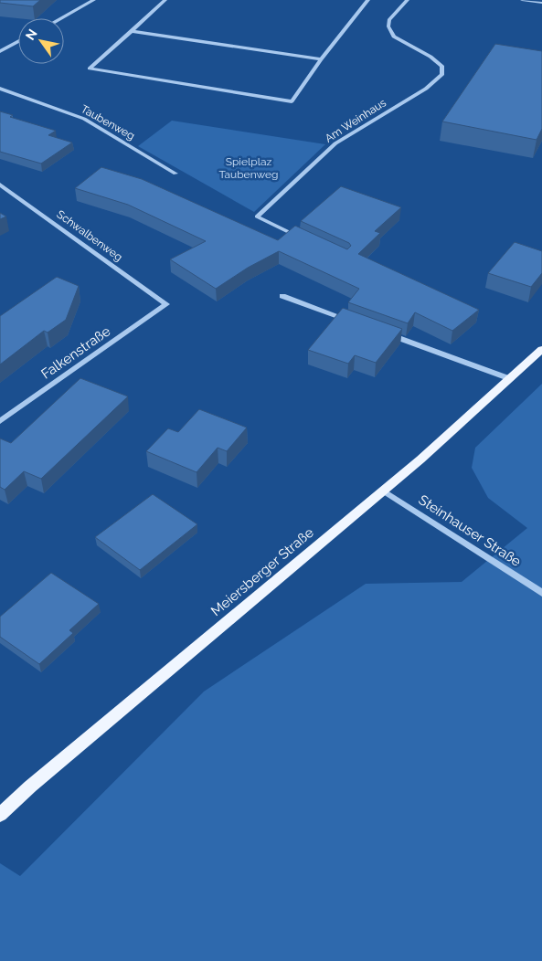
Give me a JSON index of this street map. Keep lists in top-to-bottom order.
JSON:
{
  "streets": {
    "main road": ["Meiersberger Straße"],
    "street": [
      "Am Weinhaus",
      "Taubenweg",
      "Schwalbenweg",
      "Falkenstraße",
      "Steinhauser Straße"
    ]
  },
  "crossings": [
    ["Schwalbenweg", "Falkenstraße"],
    ["Steinhauser Straße", "Meiersberger Straße"]
  ],
  "parks": ["Spielplaz Taubenweg"],
  "north": "top left"
}
